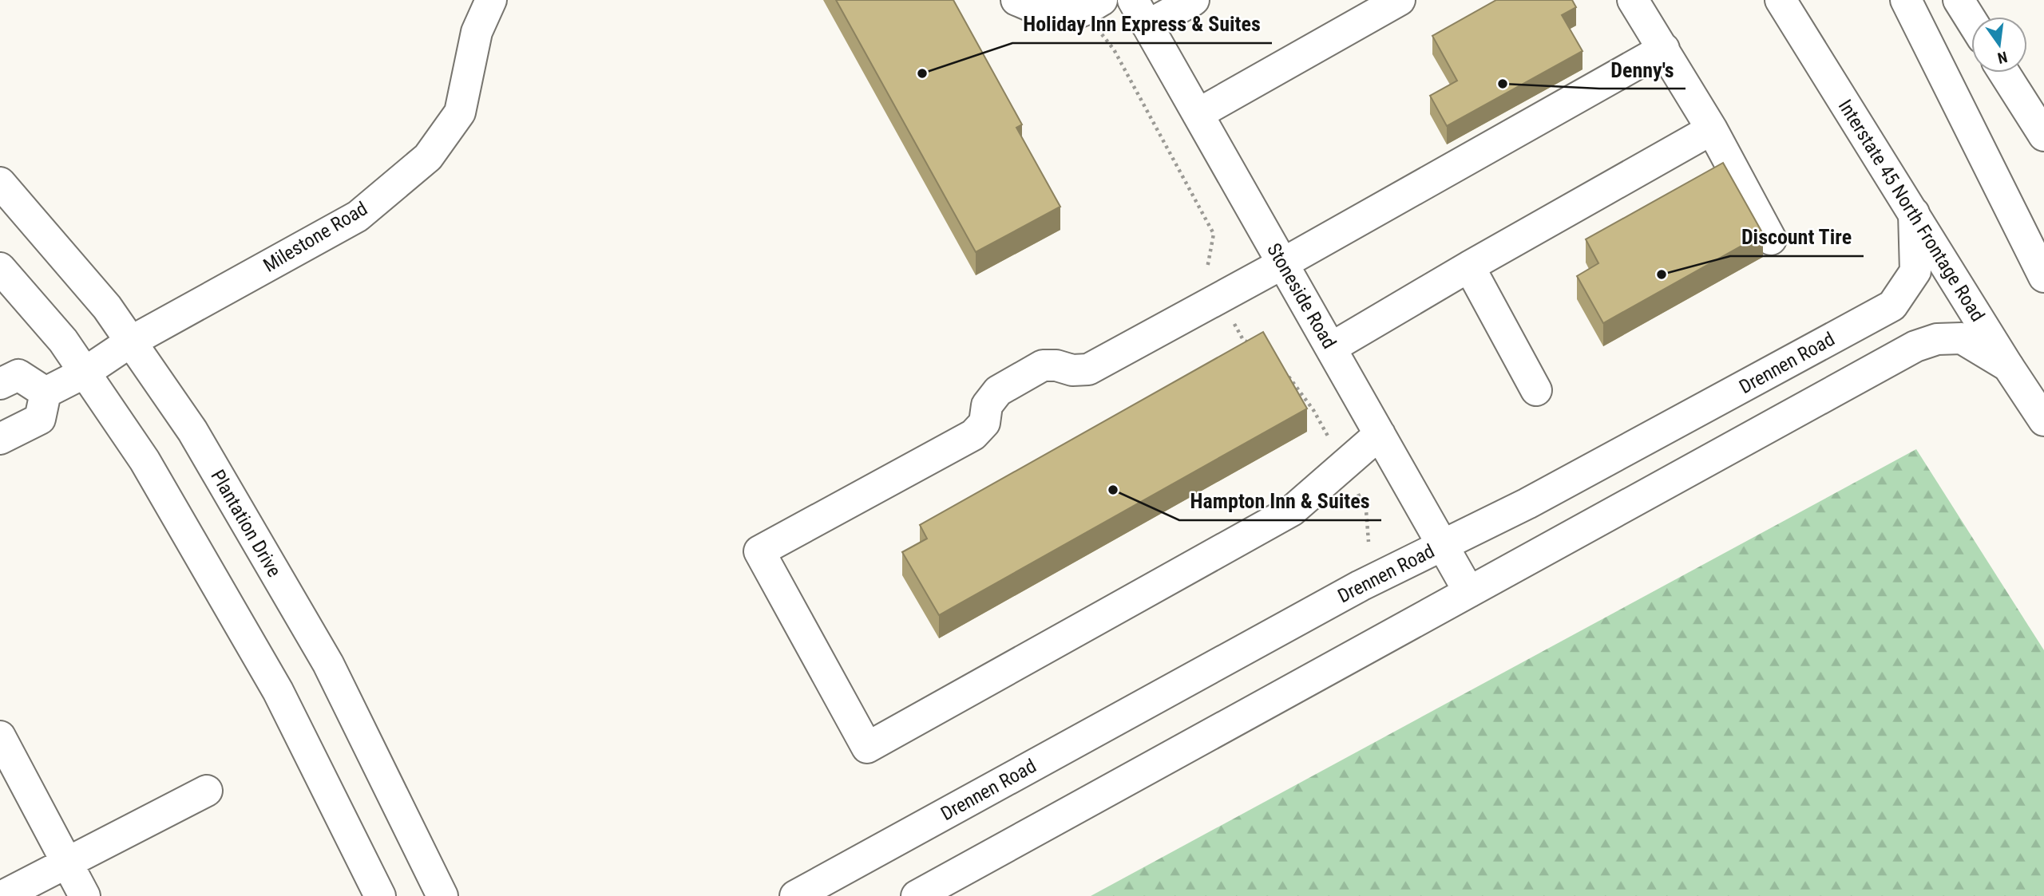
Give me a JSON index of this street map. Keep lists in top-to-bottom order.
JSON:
{
  "streets": {
    "main road": [
      "Interstate 45 North Frontage Road",
      "Milestone Road",
      "Stoneside Road",
      "Drennen Road",
      "Plantation Drive"
    ]
  },
  "crossings": [
    ["Interstate 45 North Frontage Road", "Drennen Road"],
    ["Milestone Road", "Plantation Drive"],
    ["Stoneside Road", "Drennen Road"]
  ],
  "places": [
    "Holiday Inn Express & Suites",
    "Denny's",
    "Discount Tire",
    "Hampton Inn & Suites"
  ],
  "north": "bottom"
}
